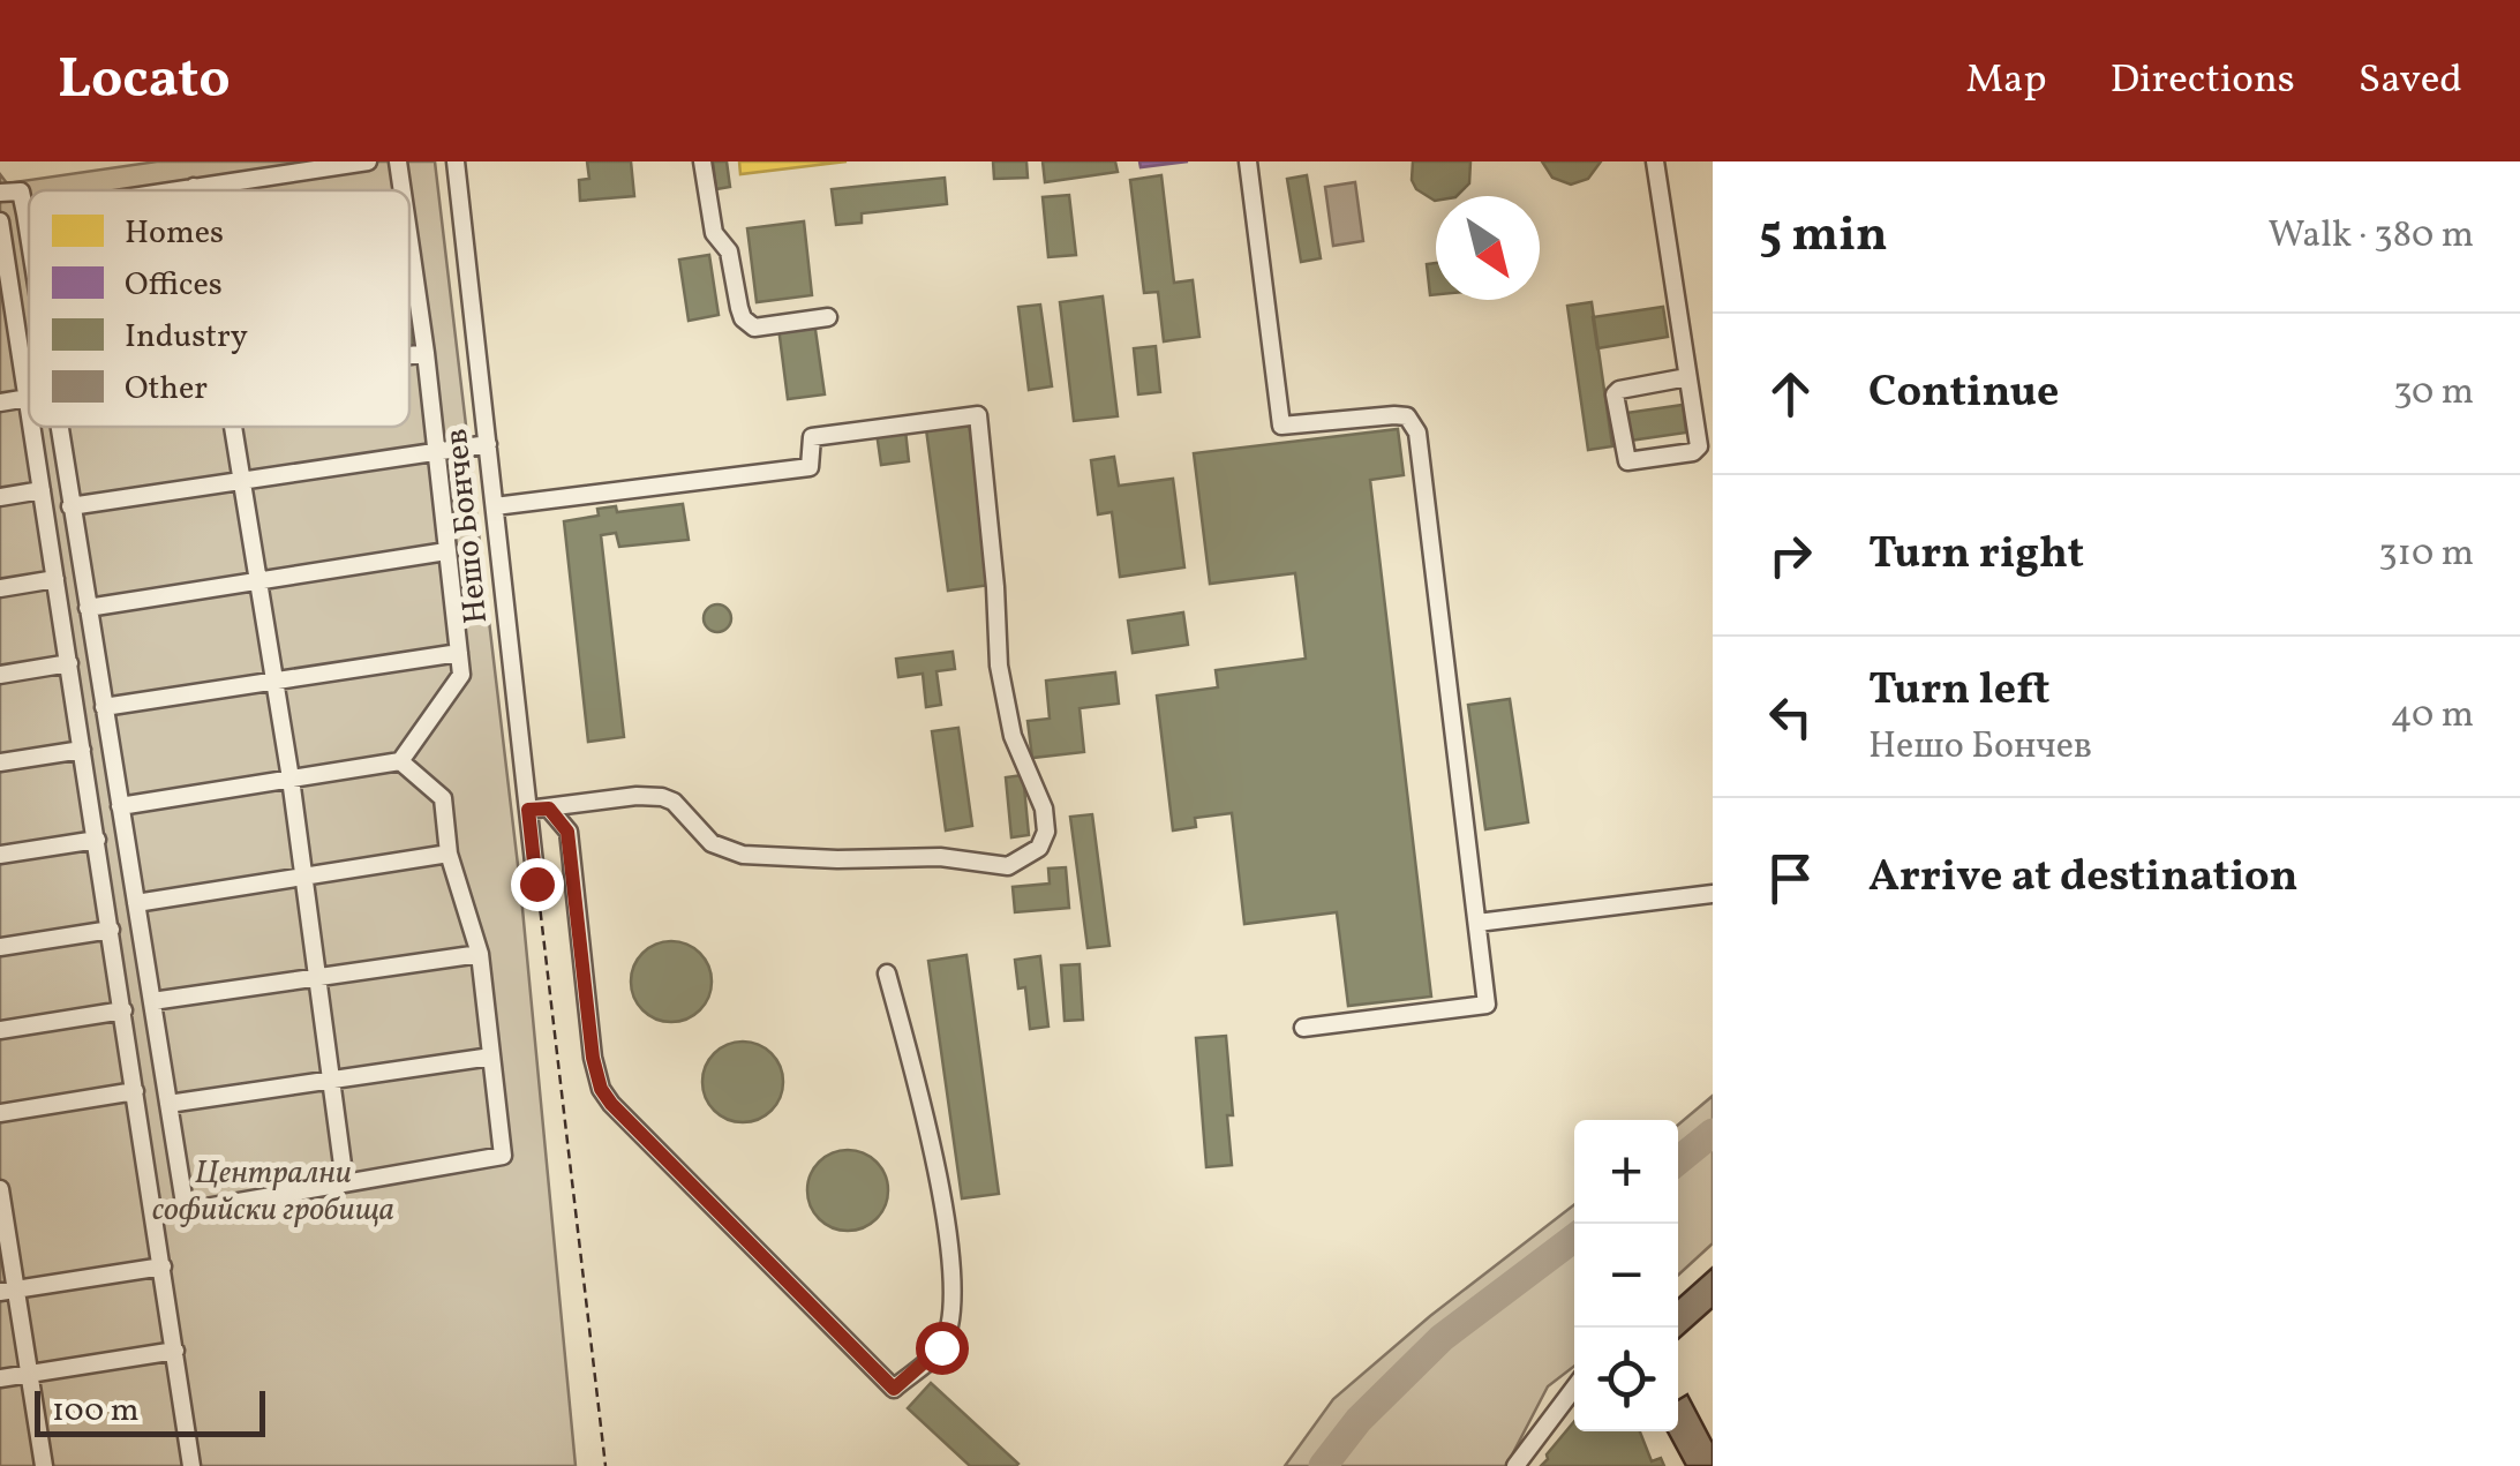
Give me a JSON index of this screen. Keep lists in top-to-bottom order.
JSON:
{
  "streets": {
    "street": ["Нешо Бончев"]
  },
  "parks": ["Централни софийски гробища"],
  "legend": [
    "Homes",
    "Offices",
    "Industry",
    "Other"
  ],
  "scale_bar": "100 m",
  "north": "bottom right",
  "page": {
    "header": "Locato",
    "nav": ["Map", "Directions", "Saved"],
    "heading": ["5 min", "Walk · 380 m"],
    "list": [
      ["Continue", "30 m"],
      ["Turn right", "310 m"],
      ["Turn left", "Нешо Бончев", "40 m"],
      "Arrive at destination"
    ],
    "map_buttons": ["+", "−"],
    "scale": "100 m"
  }
}
